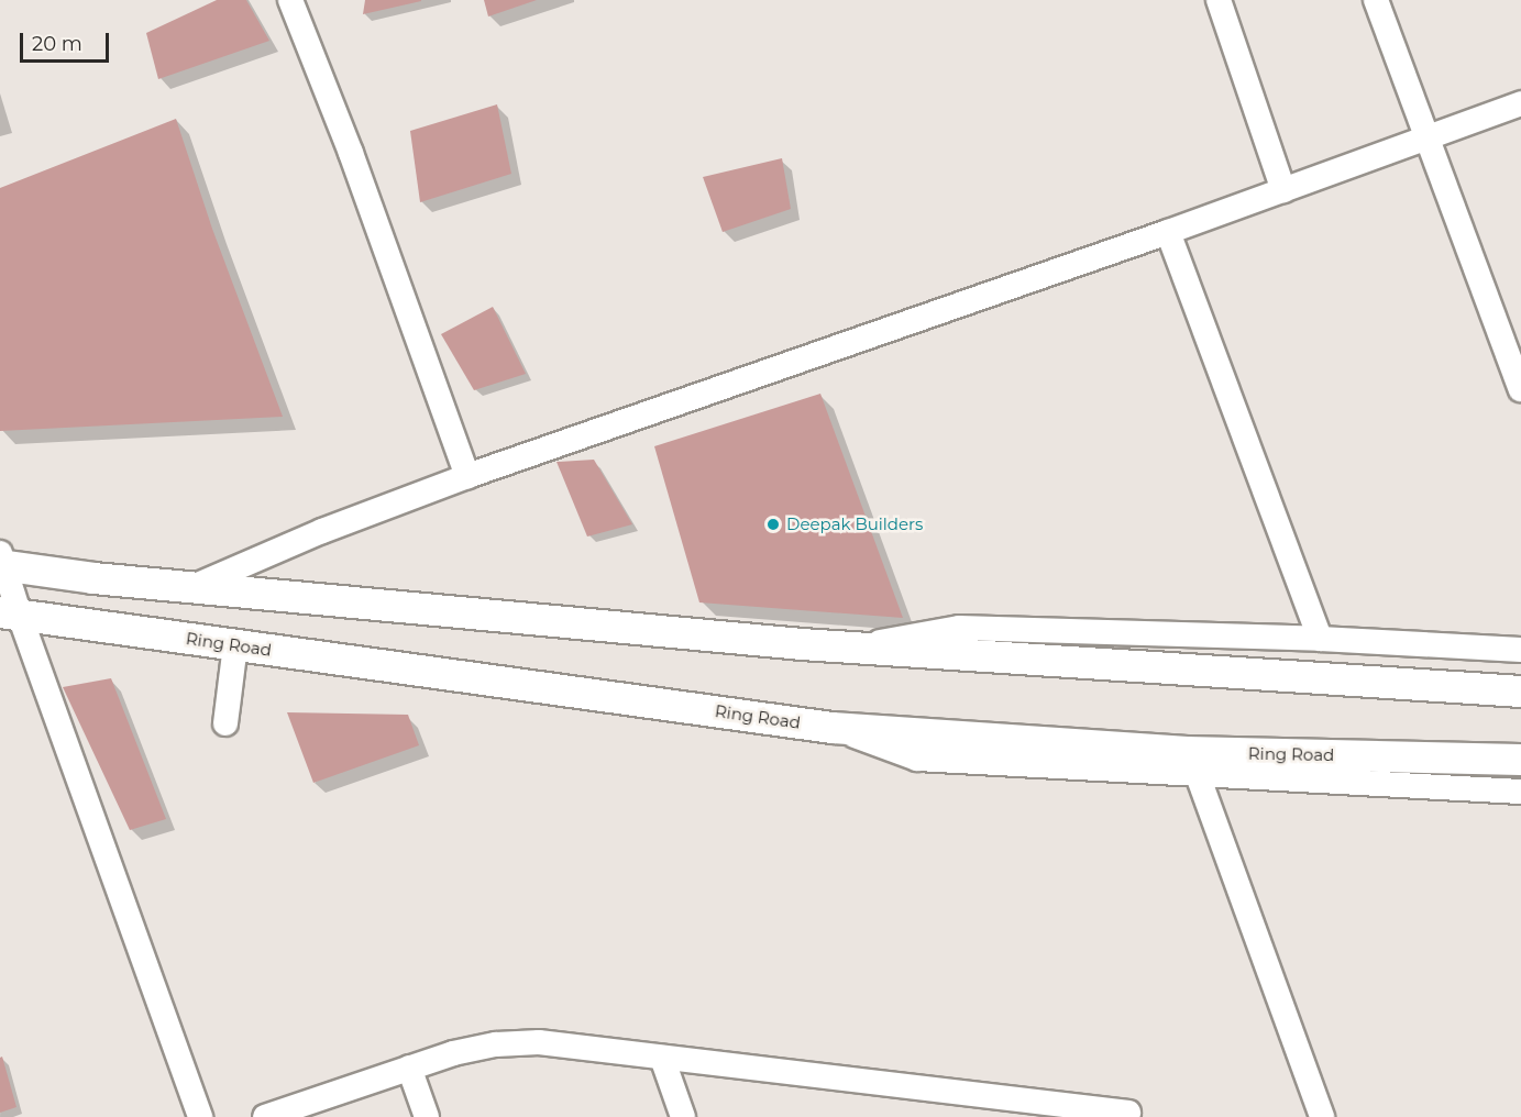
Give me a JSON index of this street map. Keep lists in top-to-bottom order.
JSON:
{
  "streets": {
    "street": ["Ring Road"]
  },
  "places": ["Deepak Builders"],
  "scale_bar": "20 m"
}
